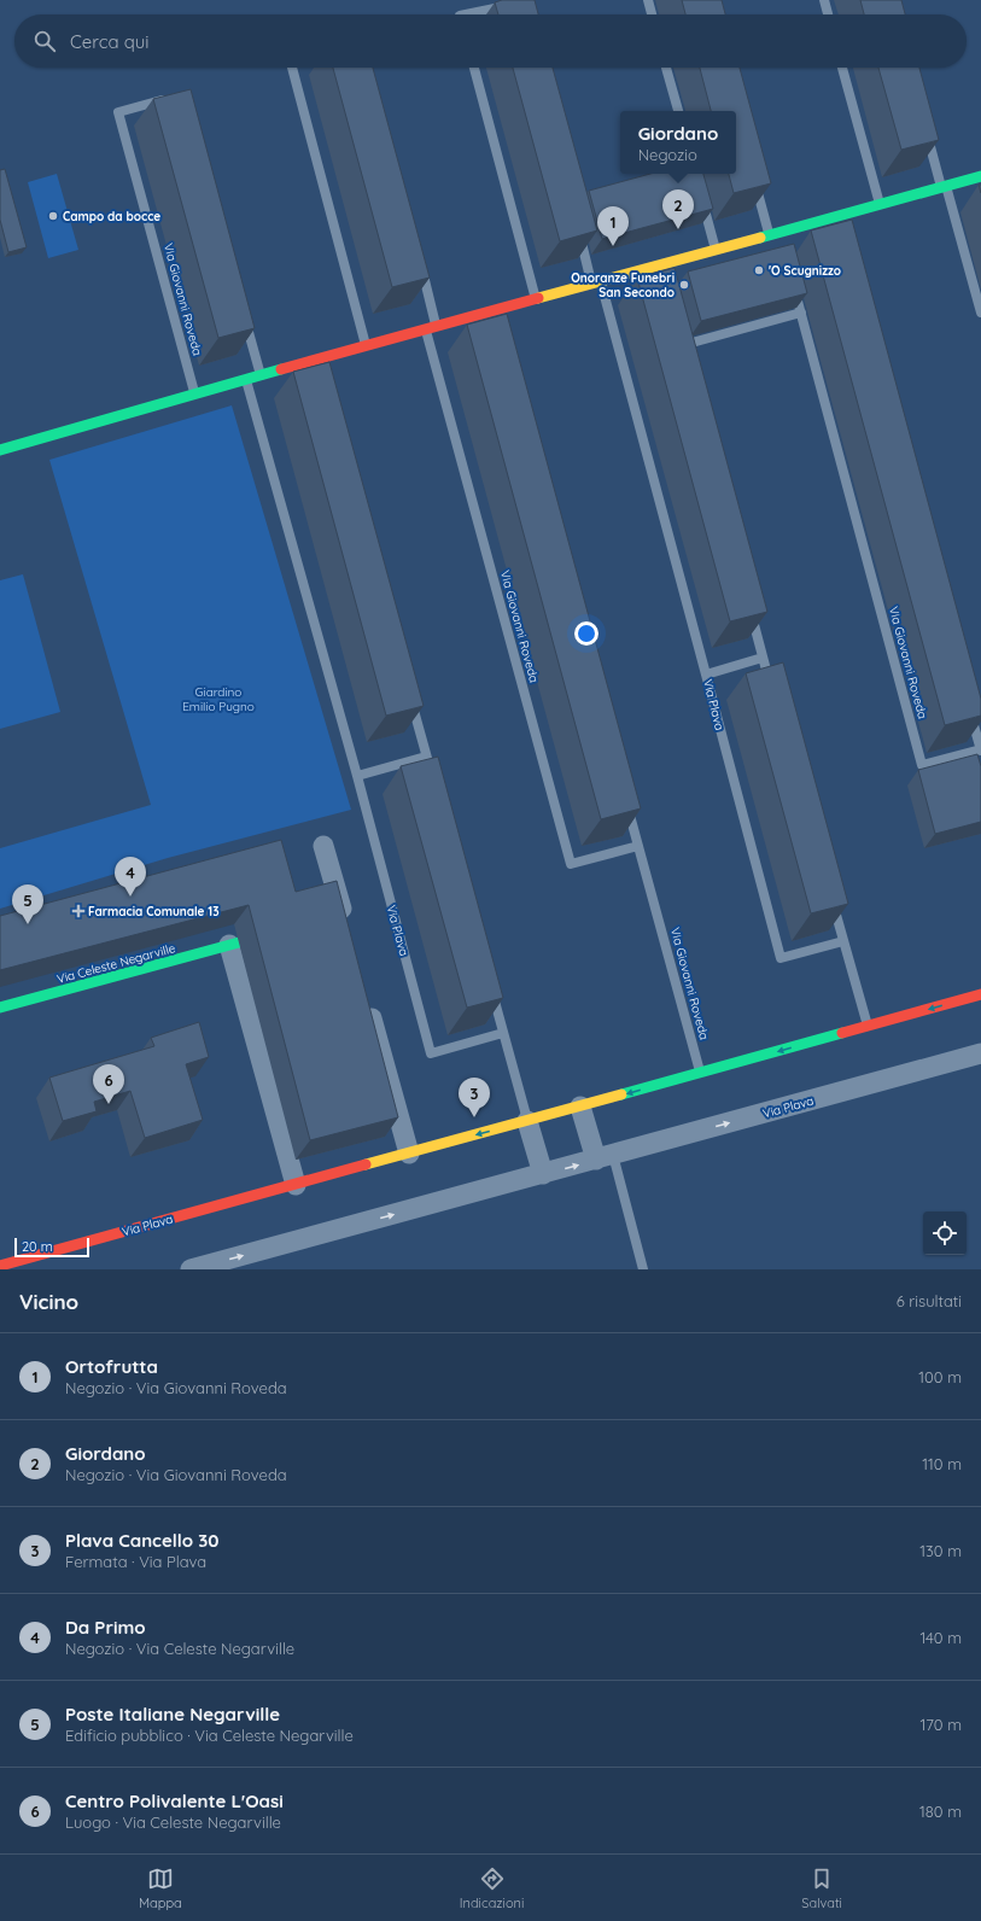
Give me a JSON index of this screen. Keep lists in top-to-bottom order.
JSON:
{
  "streets": {
    "street": ["Via Plava", "Via Celeste Negarville"],
    "lane": ["Via Giovanni Roveda"]
  },
  "crossings": [
    ["Via Giovanni Roveda", "Via Plava"]
  ],
  "parks": ["Giardino Emilio Pugno"],
  "places": {
    "other": ["Campo da bocce", "'O Scugnizzo", "Onoranze Funebri San Secondo"],
    "health": ["Farmacia Comunale 13"]
  },
  "scale_bar": "20 m",
  "page": {
    "search": "Cerca qui",
    "popup": ["Giordano", "Negozio"],
    "pins": [
      "2",
      "1",
      "4",
      "5",
      "6",
      "3"
    ],
    "scale": "20 m",
    "heading": ["Vicino", "6 risultati"],
    "list": [
      {
        "mark": "1",
        "name": "Ortofrutta",
        "note": "Negozio · Via Giovanni Roveda",
        "value": "100 m"
      },
      {
        "mark": "2",
        "name": "Giordano",
        "note": "Negozio · Via Giovanni Roveda",
        "value": "110 m"
      },
      {
        "mark": "3",
        "name": "Plava Cancello 30",
        "note": "Fermata · Via Plava",
        "value": "130 m"
      },
      {
        "mark": "4",
        "name": "Da Primo",
        "note": "Negozio · Via Celeste Negarville",
        "value": "140 m"
      },
      {
        "mark": "5",
        "name": "Poste Italiane Negarville",
        "note": "Edificio pubblico · Via Celeste Negarville",
        "value": "170 m"
      },
      {
        "mark": "6",
        "name": "Centro Polivalente L'Oasi",
        "note": "Luogo · Via Celeste Negarville",
        "value": "180 m"
      }
    ],
    "nav": ["Mappa", "Indicazioni", "Salvati"]
  }
}
